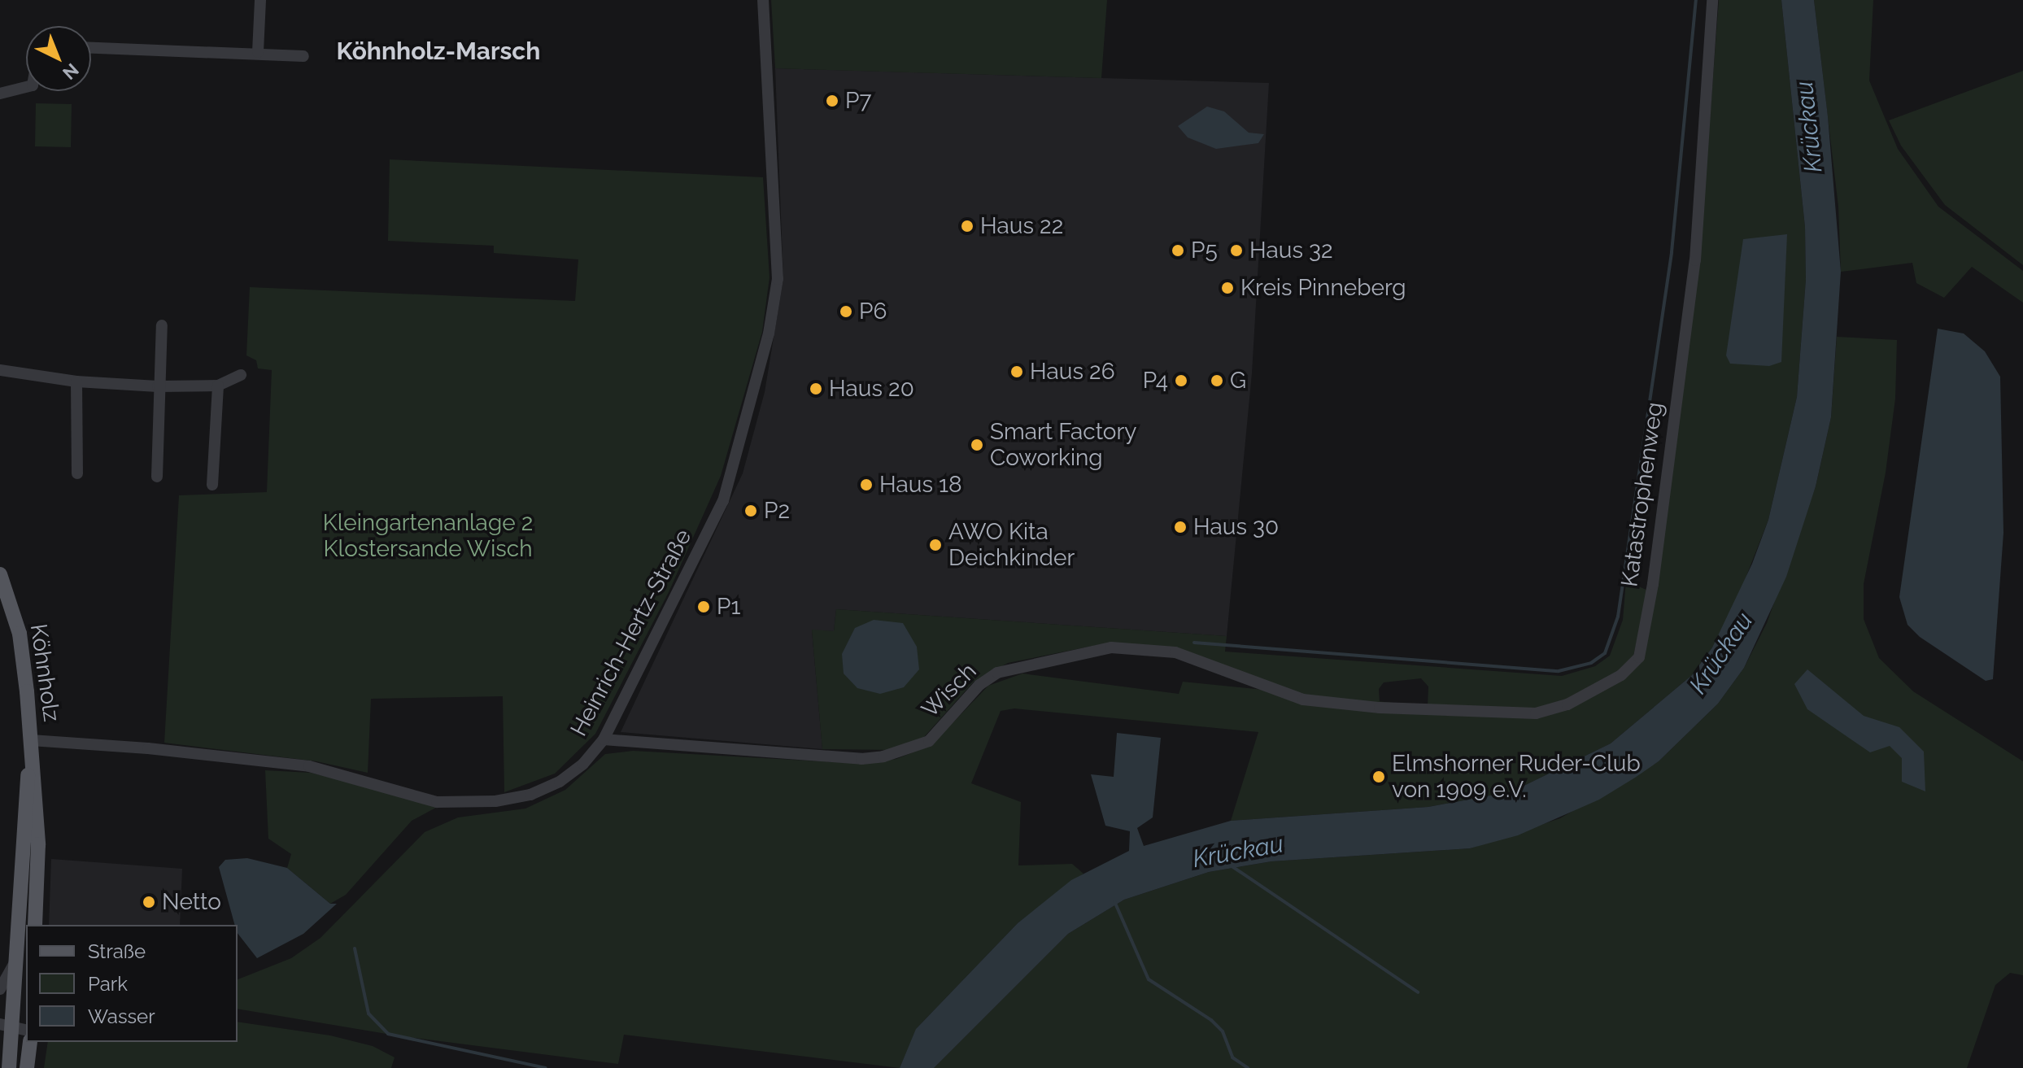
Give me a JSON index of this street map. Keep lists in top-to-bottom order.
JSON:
{
  "streets": {
    "main road": ["Köhnholz"],
    "street": ["Katastrophenweg", "Heinrich-Hertz-Straße", "Wisch"]
  },
  "crossings": [
    ["Katastrophenweg", "Wisch"],
    ["Heinrich-Hertz-Straße", "Köhnholz"],
    ["Heinrich-Hertz-Straße", "Wisch"]
  ],
  "districts": ["Köhnholz-Marsch"],
  "water": ["Krückau"],
  "parks": ["Kleingartenanlage 2 Klostersande Wisch"],
  "places": [
    "P7",
    "Haus 22",
    "P5",
    "Haus 32",
    "Kreis Pinneberg",
    "P6",
    "Haus 26",
    "P4",
    "G",
    "Haus 20",
    "Smart Factory Coworking",
    "Haus 18",
    "P2",
    "Haus 30",
    "AWO Kita Deichkinder",
    "P1",
    "Elmshorner Ruder-Club von 1909 e.V.",
    "Netto"
  ],
  "legend": ["Straße", "Park", "Wasser"],
  "north": "bottom right"
}
